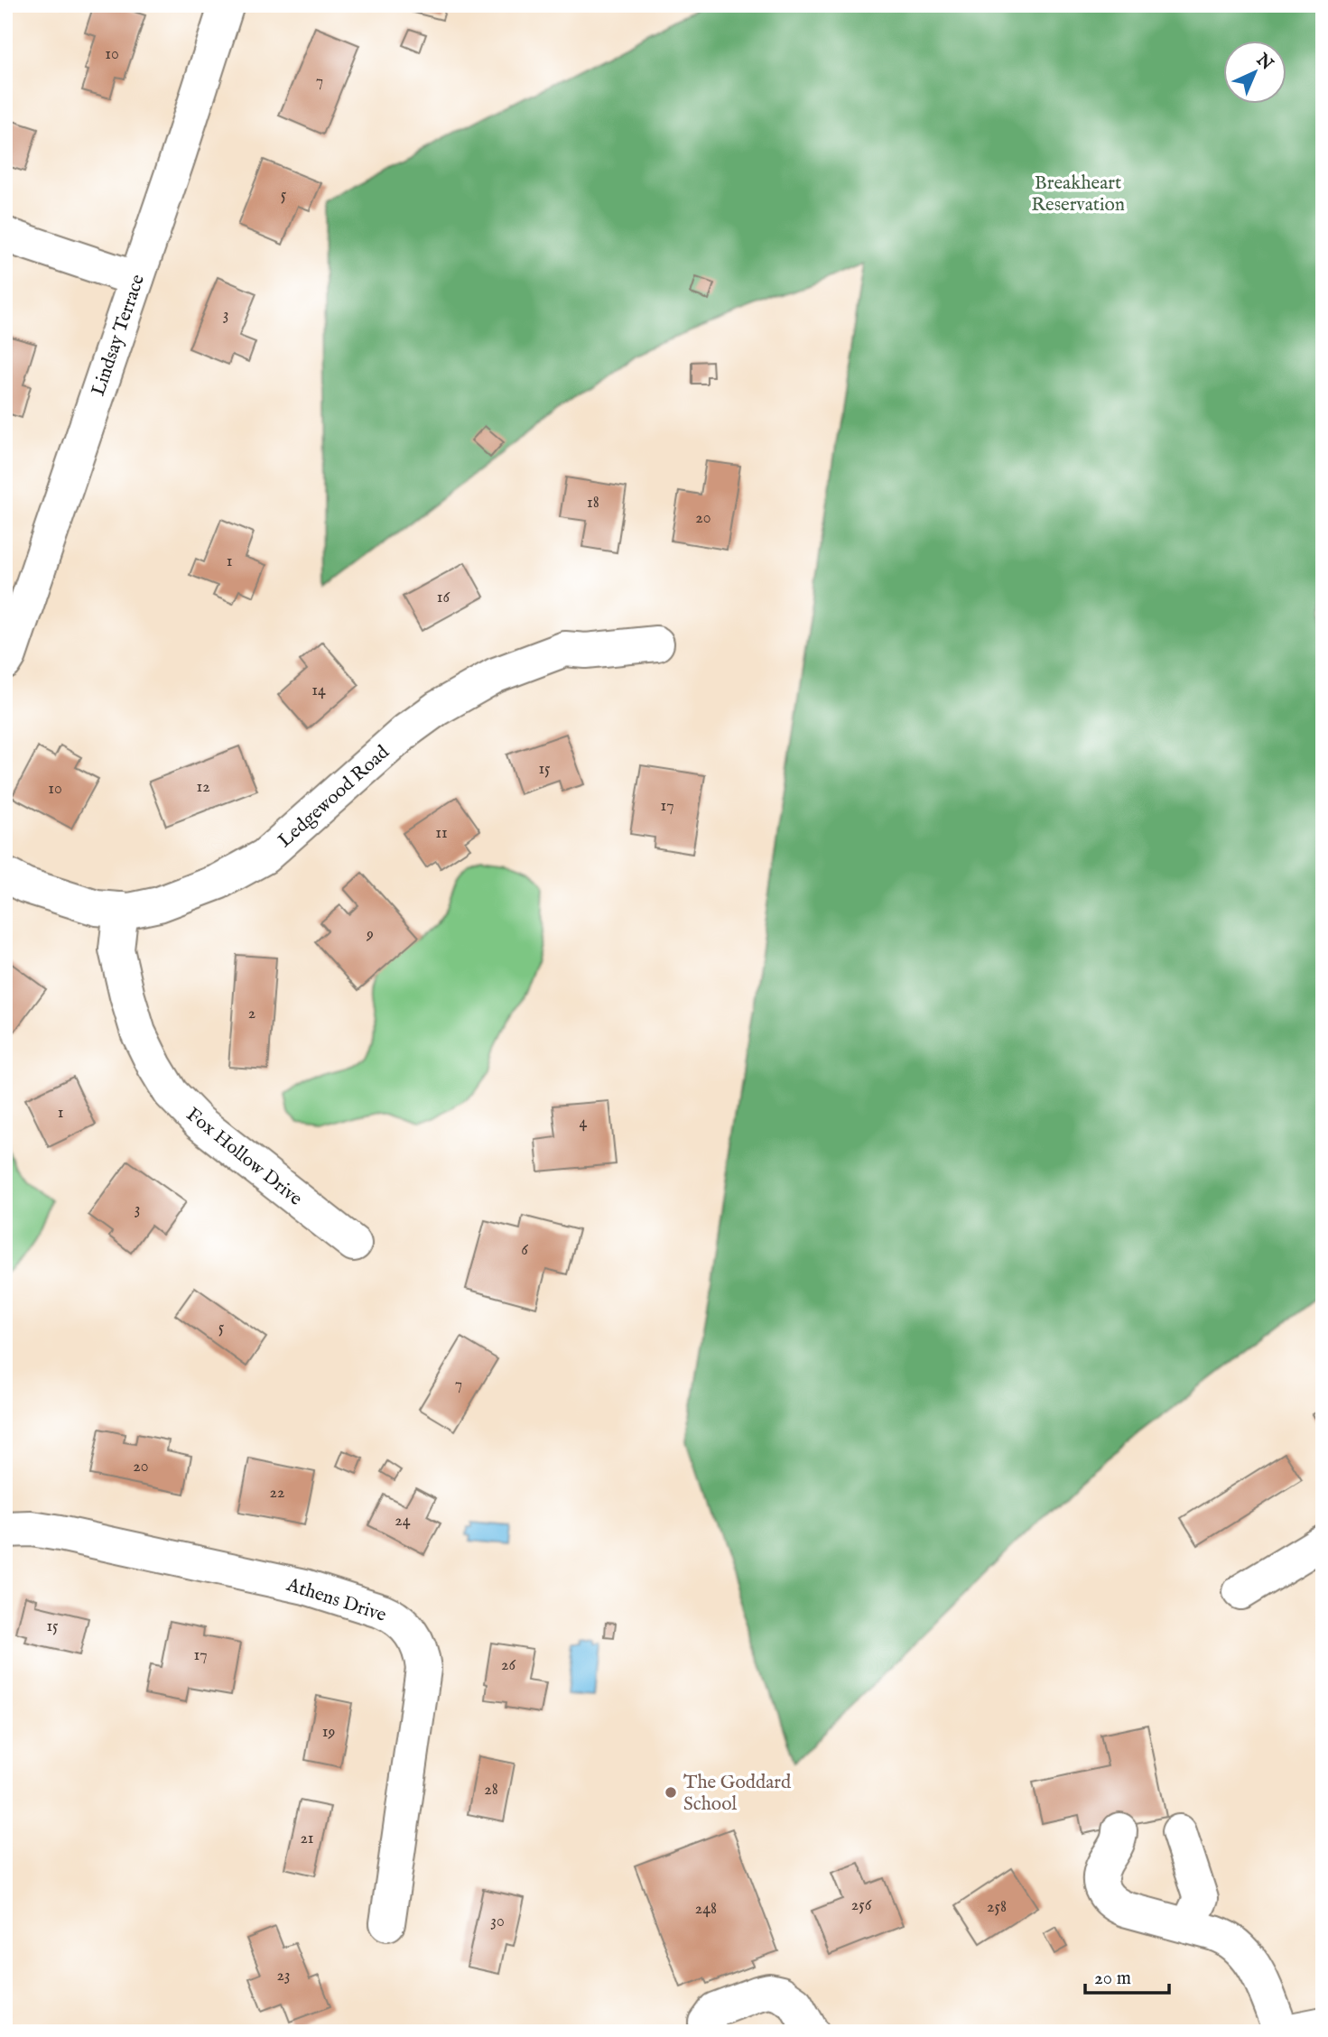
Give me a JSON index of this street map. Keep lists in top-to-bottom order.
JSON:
{
  "streets": {
    "street": [
      "Lindsay Terrace",
      "Ledgewood Road",
      "Fox Hollow Drive",
      "Athens Drive"
    ]
  },
  "crossings": [
    ["Ledgewood Road", "Fox Hollow Drive"]
  ],
  "parks": ["Breakheart Reservation"],
  "places": ["The Goddard School"],
  "house_numbers": [
    "10",
    "7",
    "5",
    "3",
    "18",
    "20",
    "1",
    "16",
    "14",
    "15",
    "12",
    "10",
    "17",
    "11",
    "9",
    "2",
    "1",
    "4",
    "3",
    "6",
    "5",
    "7",
    "20",
    "22",
    "24",
    "15",
    "17",
    "26",
    "19",
    "28",
    "21",
    "256",
    "258",
    "248",
    "30",
    "23"
  ],
  "scale_bar": "20 m",
  "north": "top right"
}
